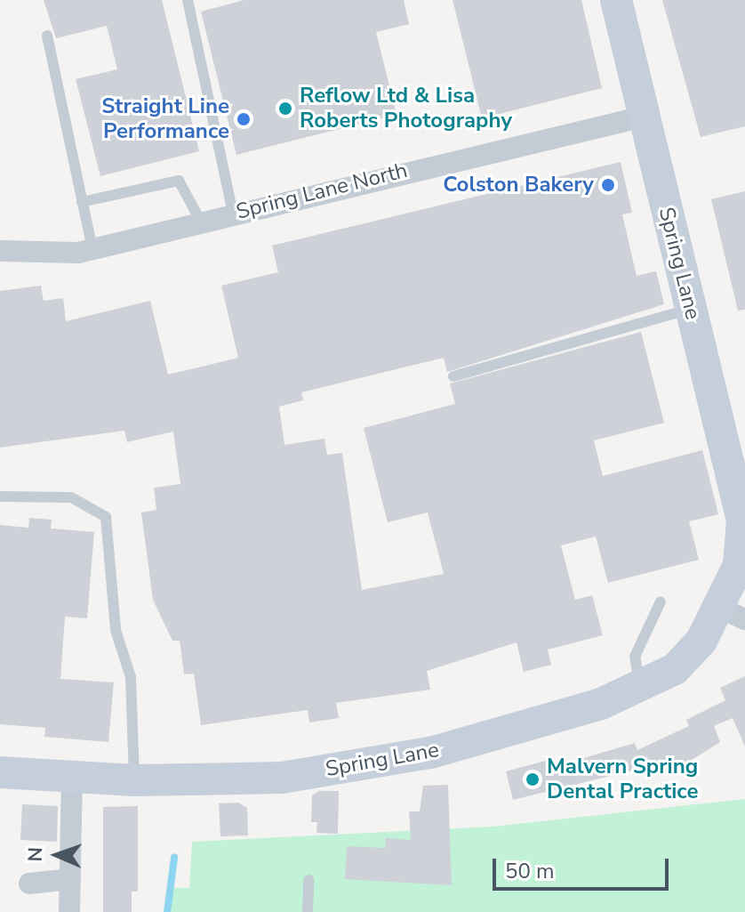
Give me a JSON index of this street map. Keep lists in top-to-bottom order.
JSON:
{
  "streets": {
    "street": ["Spring Lane North", "Spring Lane"]
  },
  "crossings": [
    ["Spring Lane North", "Spring Lane"]
  ],
  "places": [
    "Reflow Ltd & Lisa Roberts Photography",
    "Straight Line Performance",
    "Colston Bakery",
    "Malvern Spring Dental Practice"
  ],
  "scale_bar": "50 m",
  "north": "left"
}
